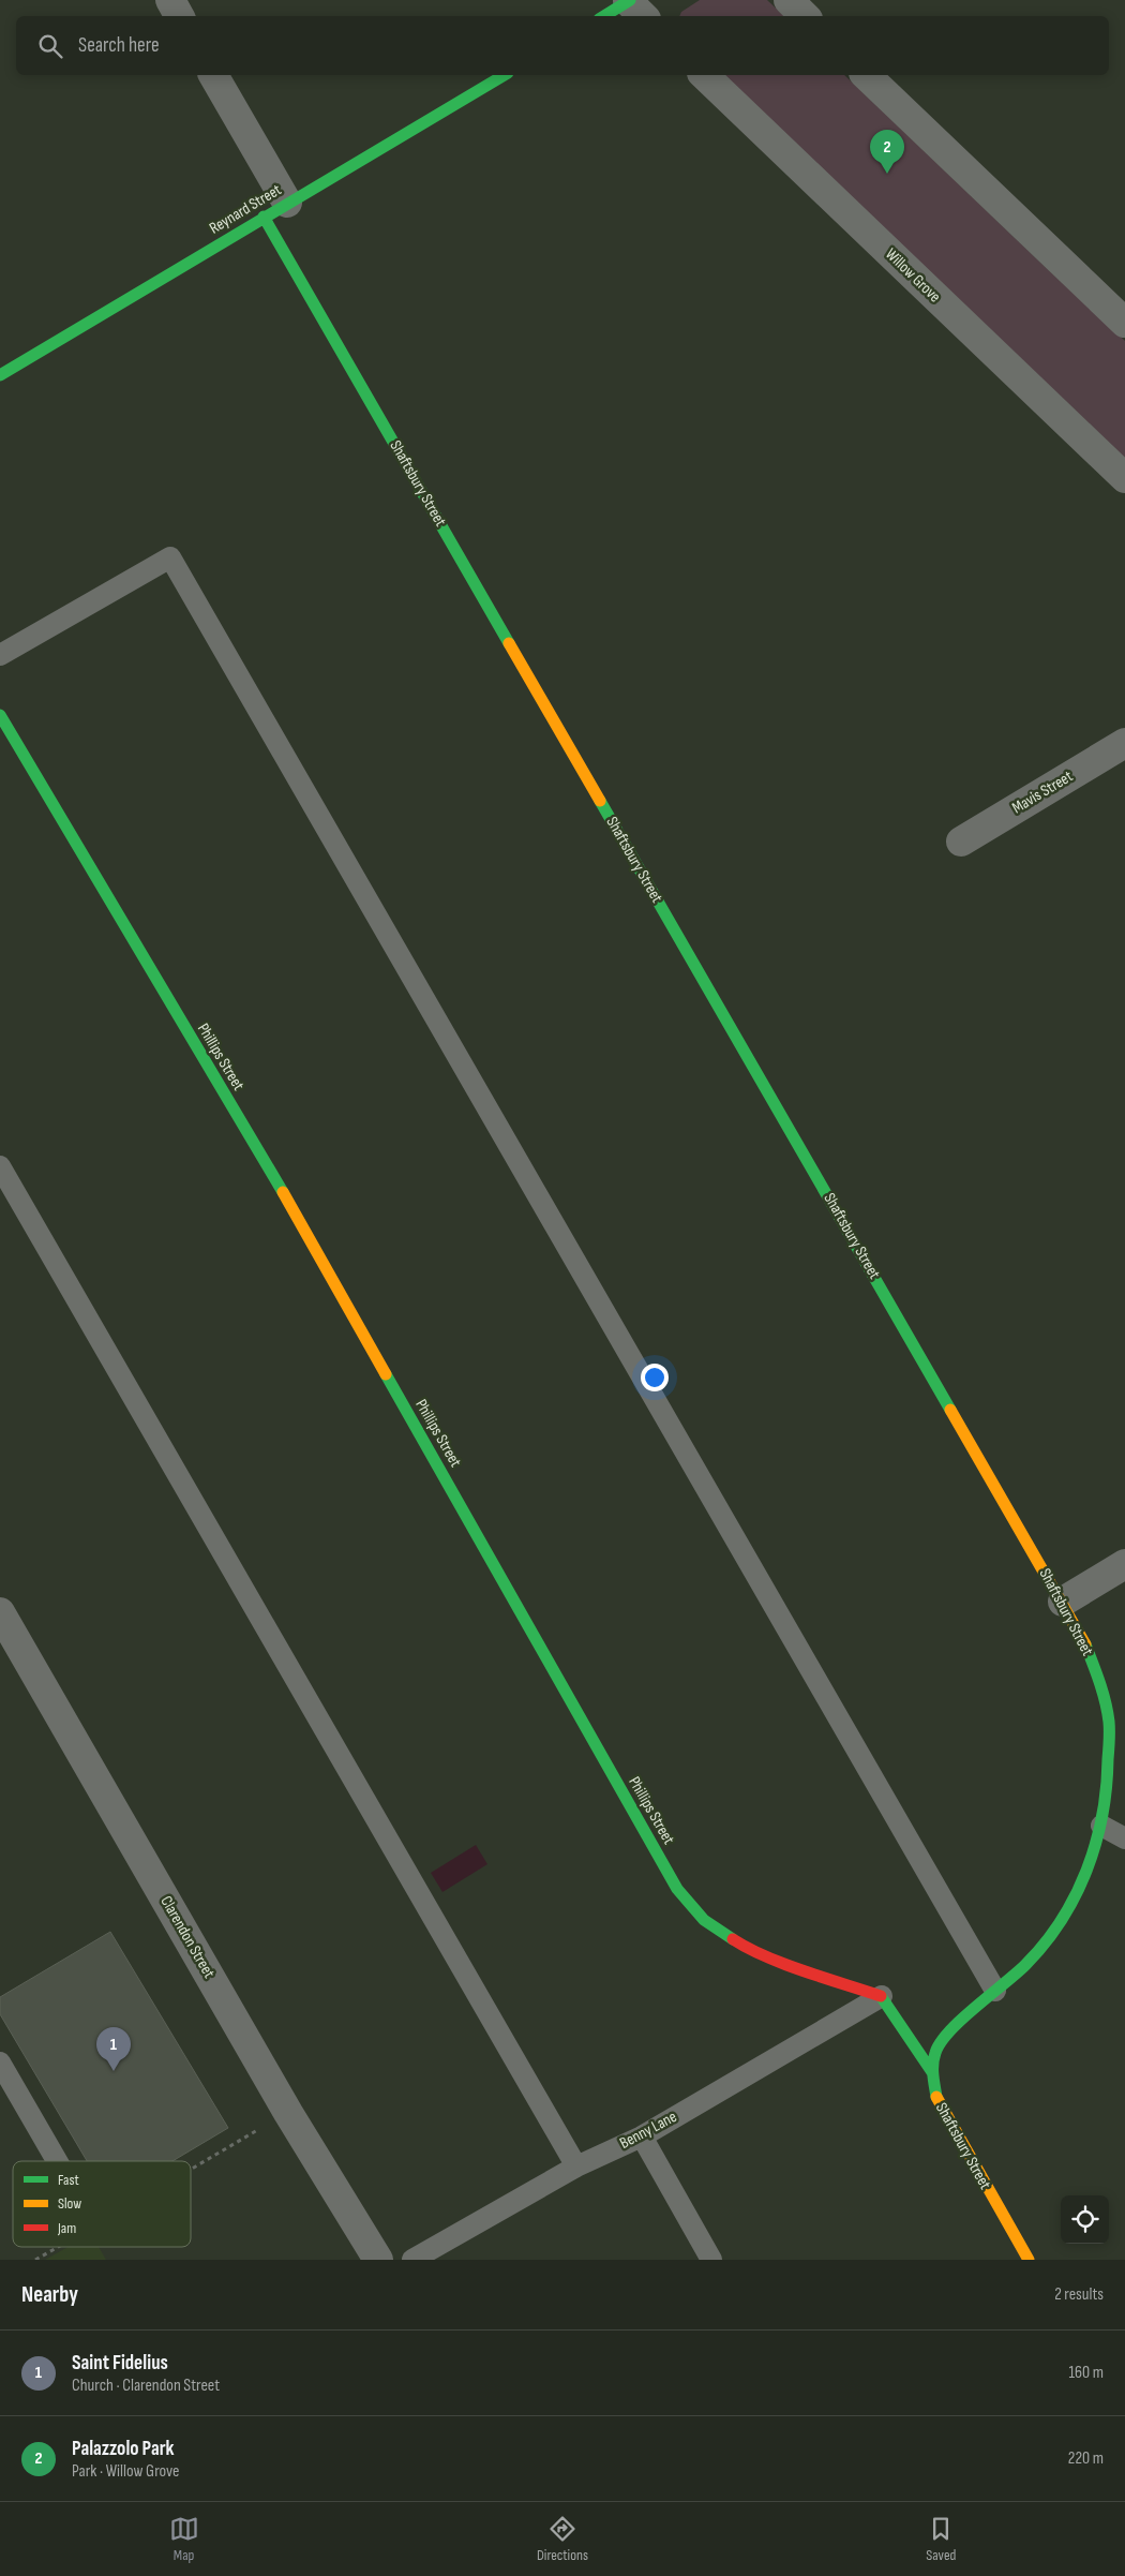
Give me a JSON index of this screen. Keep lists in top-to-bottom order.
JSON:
{
  "streets": {
    "street": [
      "Reynard Street",
      "Willow Grove",
      "Shaftsbury Street",
      "Mavis Street",
      "Phillips Street",
      "Clarendon Street"
    ],
    "lane": ["Benny Lane"]
  },
  "crossings": [
    ["Reynard Street", "Shaftsbury Street"],
    ["Phillips Street", "Benny Lane"]
  ],
  "legend": ["Fast", "Slow", "Jam"],
  "page": {
    "search": "Search here",
    "pins": ["2", "1"],
    "heading": ["Nearby", "2 results"],
    "list": [
      {
        "mark": "1",
        "name": "Saint Fidelius",
        "note": "Church · Clarendon Street",
        "value": "160 m"
      },
      {
        "mark": "2",
        "name": "Palazzolo Park",
        "note": "Park · Willow Grove",
        "value": "220 m"
      }
    ],
    "nav": ["Map", "Directions", "Saved"]
  }
}
